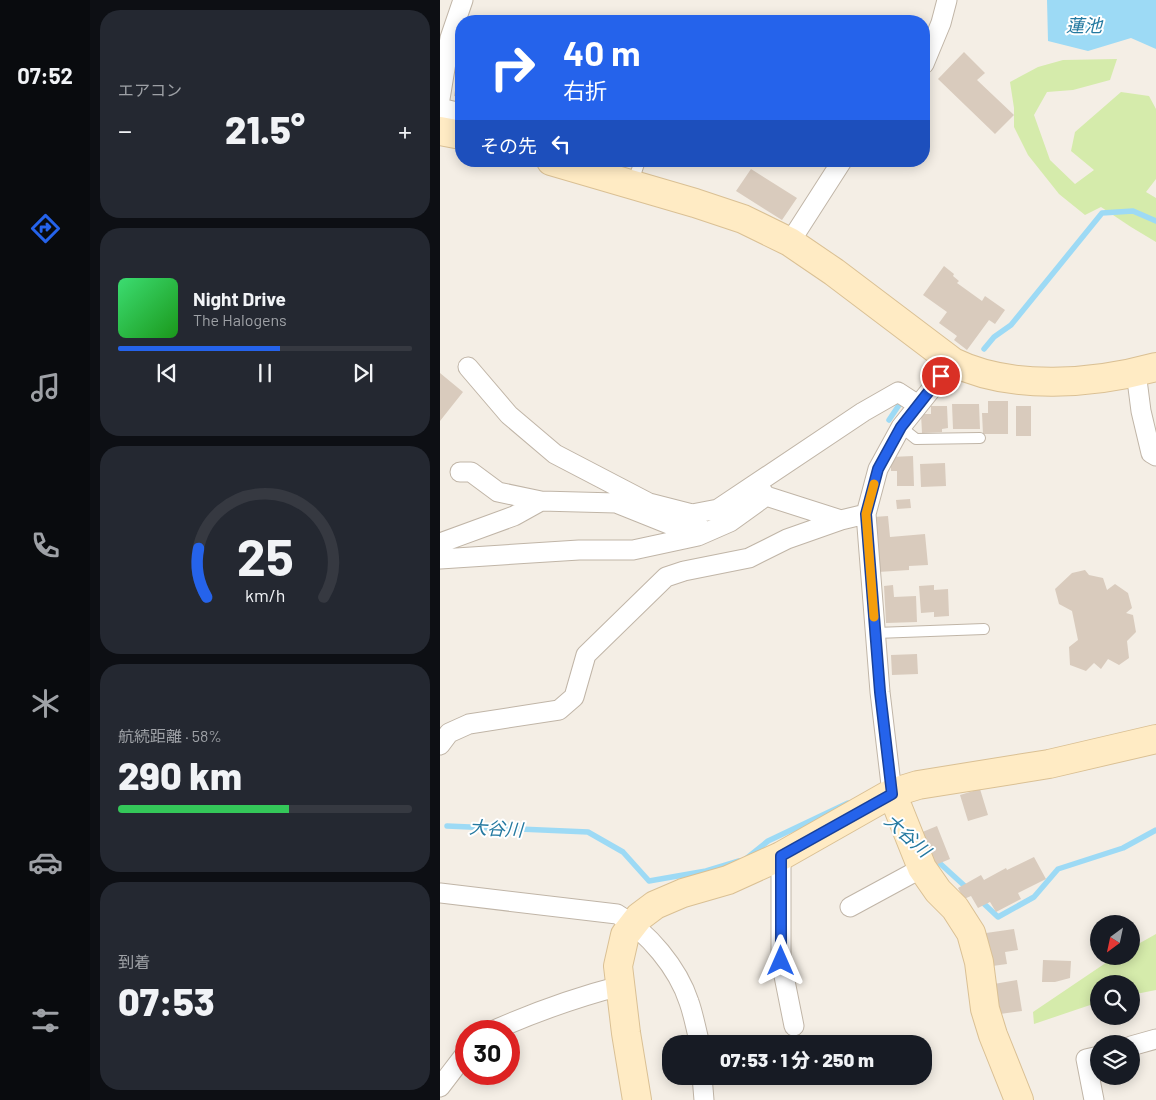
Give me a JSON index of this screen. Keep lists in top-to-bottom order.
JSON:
{
  "water": ["蓮池", "大谷川"],
  "north": "bottom left",
  "page": {
    "tabs": "07:52",
    "tile": [
      "エアコン",
      ["航続距離 · 58%", "290 km"],
      ["到着", "07:53"]
    ],
    "turn": ["40 m", "右折"],
    "heat": ["−", "21.5°", "+"],
    "then": "その先",
    "song": ["Night Drive", "The Halogens"],
    "limit": "30",
    "trip": "07:53 · 1 分 · 250 m",
    "gauge": ["25", "km/h"]
  }
}
